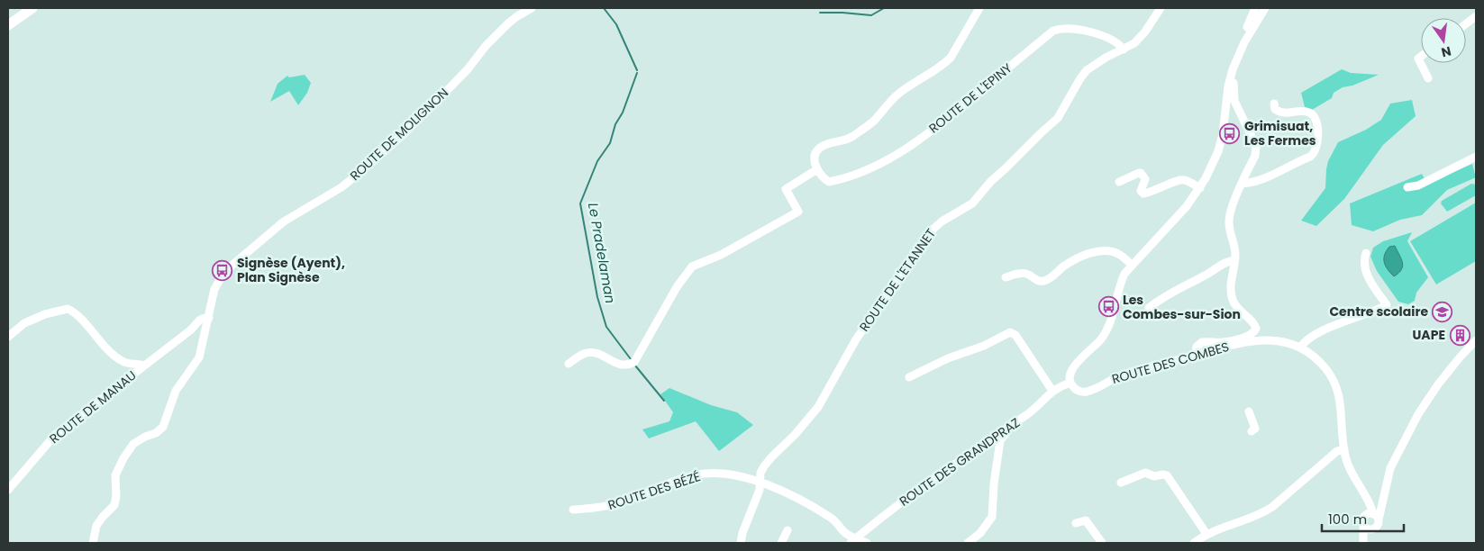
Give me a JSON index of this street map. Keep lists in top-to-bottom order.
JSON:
{
  "streets": {
    "street": [
      "ROUTE DE L'EPINY",
      "ROUTE DE MOLIGNON",
      "ROUTE DE L'ETANNET",
      "ROUTE DES COMBES",
      "ROUTE DE MANAU",
      "ROUTE DES GRANDPRAZ",
      "ROUTE DES BÉZÉ"
    ]
  },
  "crossings": [
    ["ROUTE DE L'EPINY", "ROUTE DE L'ETANNET"],
    ["ROUTE DE MOLIGNON", "ROUTE DE MANAU"],
    ["ROUTE DE L'ETANNET", "ROUTE DES BÉZÉ"],
    ["ROUTE DES COMBES", "ROUTE DES GRANDPRAZ"],
    ["ROUTE DES GRANDPRAZ", "ROUTE DES BÉZÉ"]
  ],
  "water": ["Le Pradelaman"],
  "places": {
    "bus stop": ["Grimisuat, Les Fermes", "Signèse (Ayent), Plan Signèse", "Les Combes-sur-Sion"],
    "school or university": ["Centre scolaire"],
    "building": ["UAPE"]
  },
  "scale_bar": "100 m",
  "north": "bottom"
}
